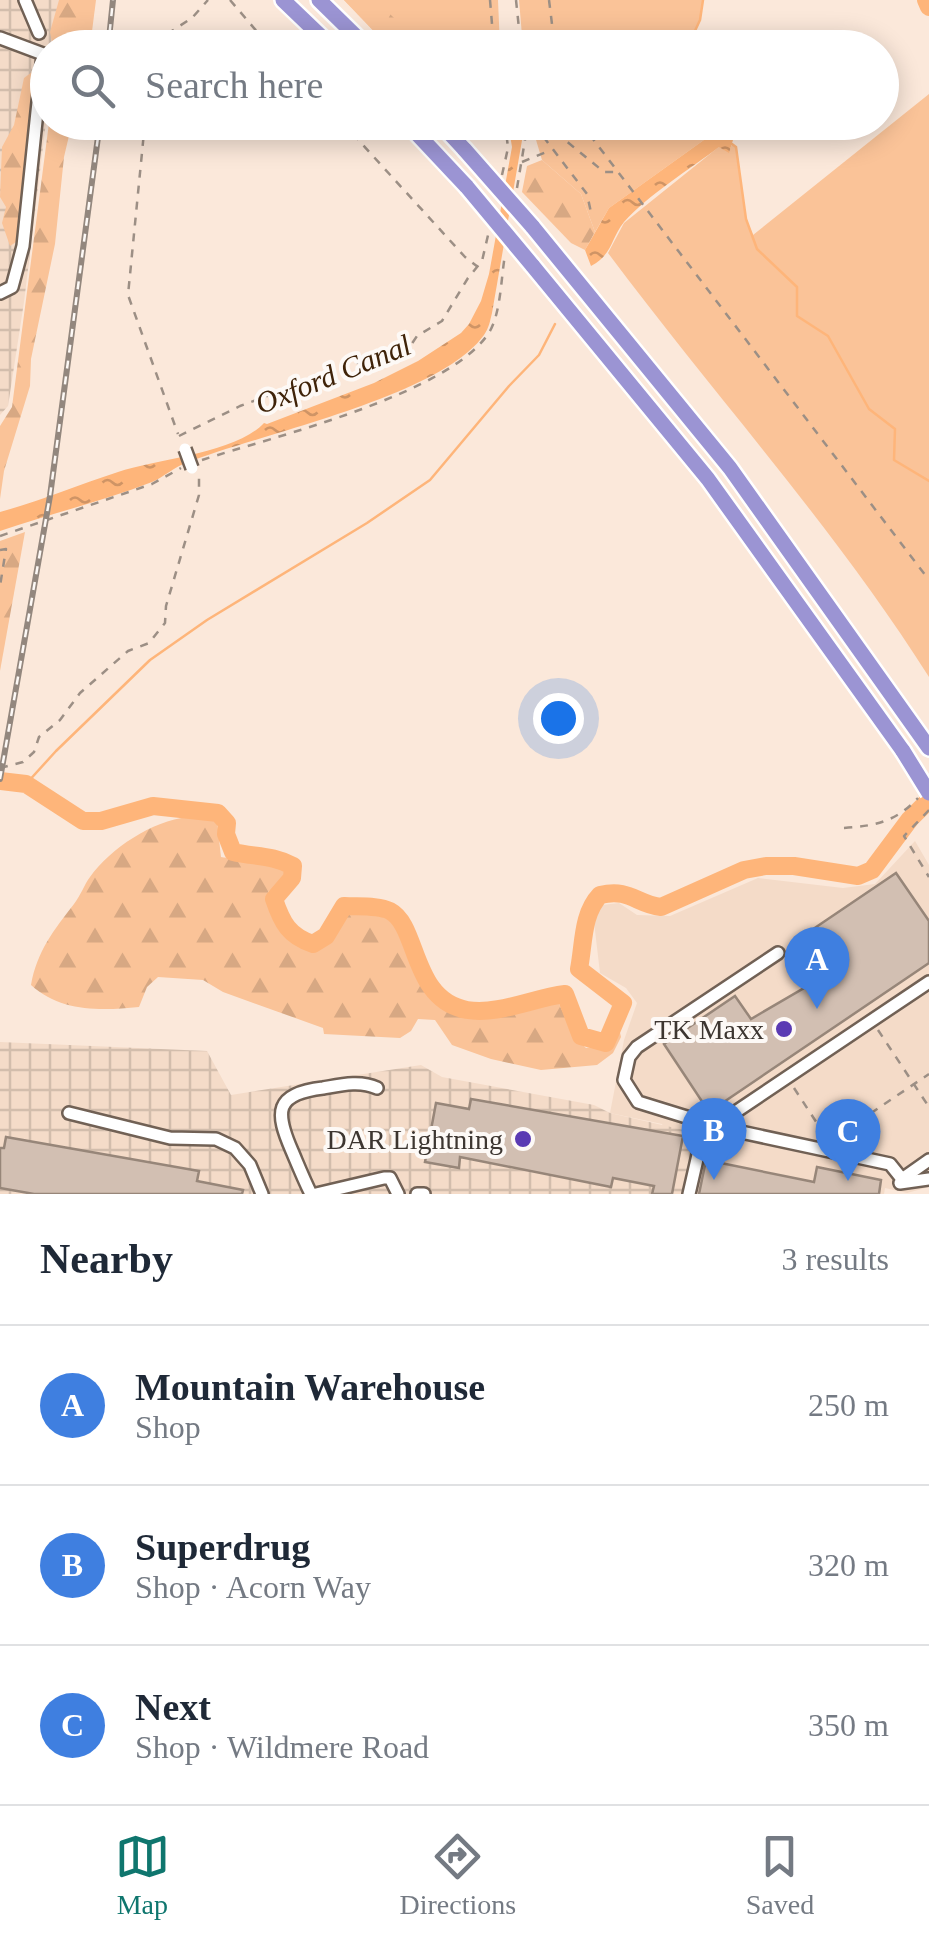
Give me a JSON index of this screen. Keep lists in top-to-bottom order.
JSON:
{
  "water": ["Oxford Canal"],
  "places": ["TK Maxx", "DAR Lightning"],
  "page": {
    "search": "Search here",
    "pins": ["A", "B", "C"],
    "heading": ["Nearby", "3 results"],
    "list": [
      {
        "mark": "A",
        "name": "Mountain Warehouse",
        "note": "Shop",
        "value": "250 m"
      },
      {
        "mark": "B",
        "name": "Superdrug",
        "note": "Shop · Acorn Way",
        "value": "320 m"
      },
      {
        "mark": "C",
        "name": "Next",
        "note": "Shop · Wildmere Road",
        "value": "350 m"
      }
    ],
    "nav": ["Map", "Directions", "Saved"]
  }
}
